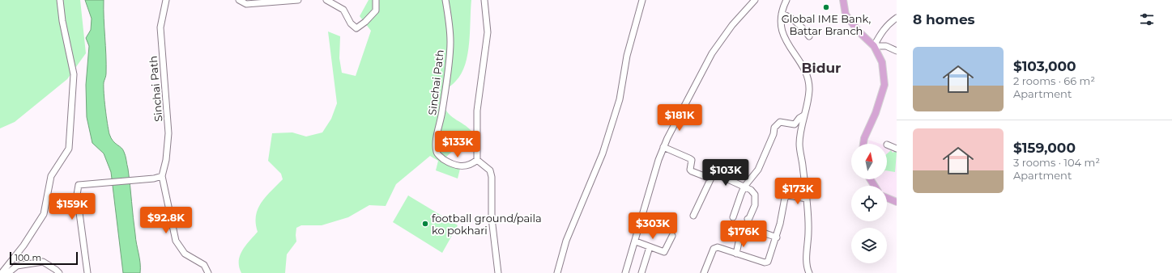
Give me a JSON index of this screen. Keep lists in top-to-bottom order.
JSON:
{
  "streets": {
    "street": ["Sinchai Path"]
  },
  "districts": ["Bidur"],
  "places": ["Global IME Bank, Battar Branch", "football ground/paila ko pokhari"],
  "scale_bar": "100 m",
  "north": "top",
  "page": {
    "heading": "8 homes",
    "list": [
      {
        "name": "$103,000",
        "note": "2 rooms · 66 m² · Apartment"
      },
      {
        "name": "$159,000",
        "note": "3 rooms · 104 m² · Apartment"
      }
    ],
    "price": [
      "$181K",
      "$133K",
      "$103K",
      "$173K",
      "$159K",
      "$92.8K",
      "$303K",
      "$176K"
    ],
    "scale": "100 m"
  }
}
